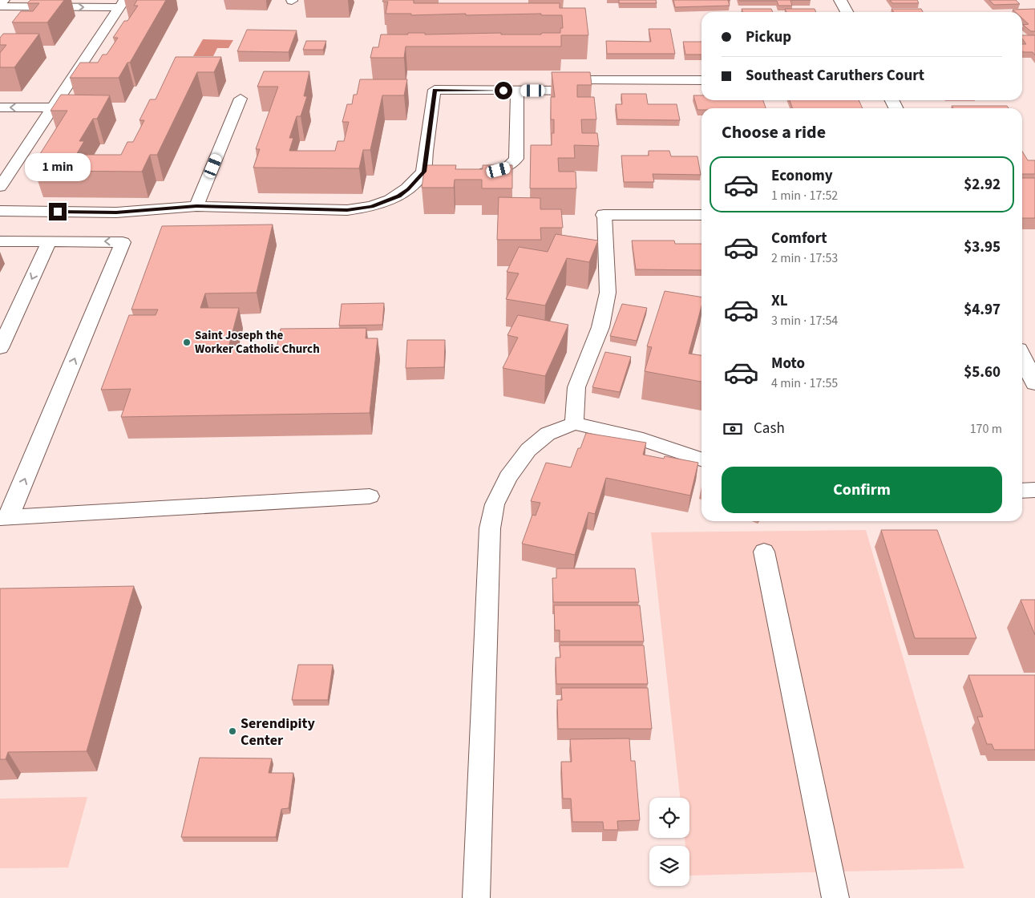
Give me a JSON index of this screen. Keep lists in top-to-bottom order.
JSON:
{
  "places": ["Saint Joseph the Worker Catholic Church", "Serendipity Center"],
  "page": {
    "banner": ["Pickup", "Southeast Caruthers Court"],
    "heading": "Choose a ride",
    "bubble": "1 min",
    "list": [
      {
        "name": "Economy",
        "note": "1 min · 17:52",
        "value": "$2.92"
      },
      {
        "name": "Comfort",
        "note": "2 min · 17:53",
        "value": "$3.95"
      },
      {
        "name": "XL",
        "note": "3 min · 17:54",
        "value": "$4.97"
      },
      {
        "name": "Moto",
        "note": "4 min · 17:55",
        "value": "$5.60"
      }
    ],
    "pay": ["Cash", "170 m"],
    "buttons": "Confirm"
  }
}
